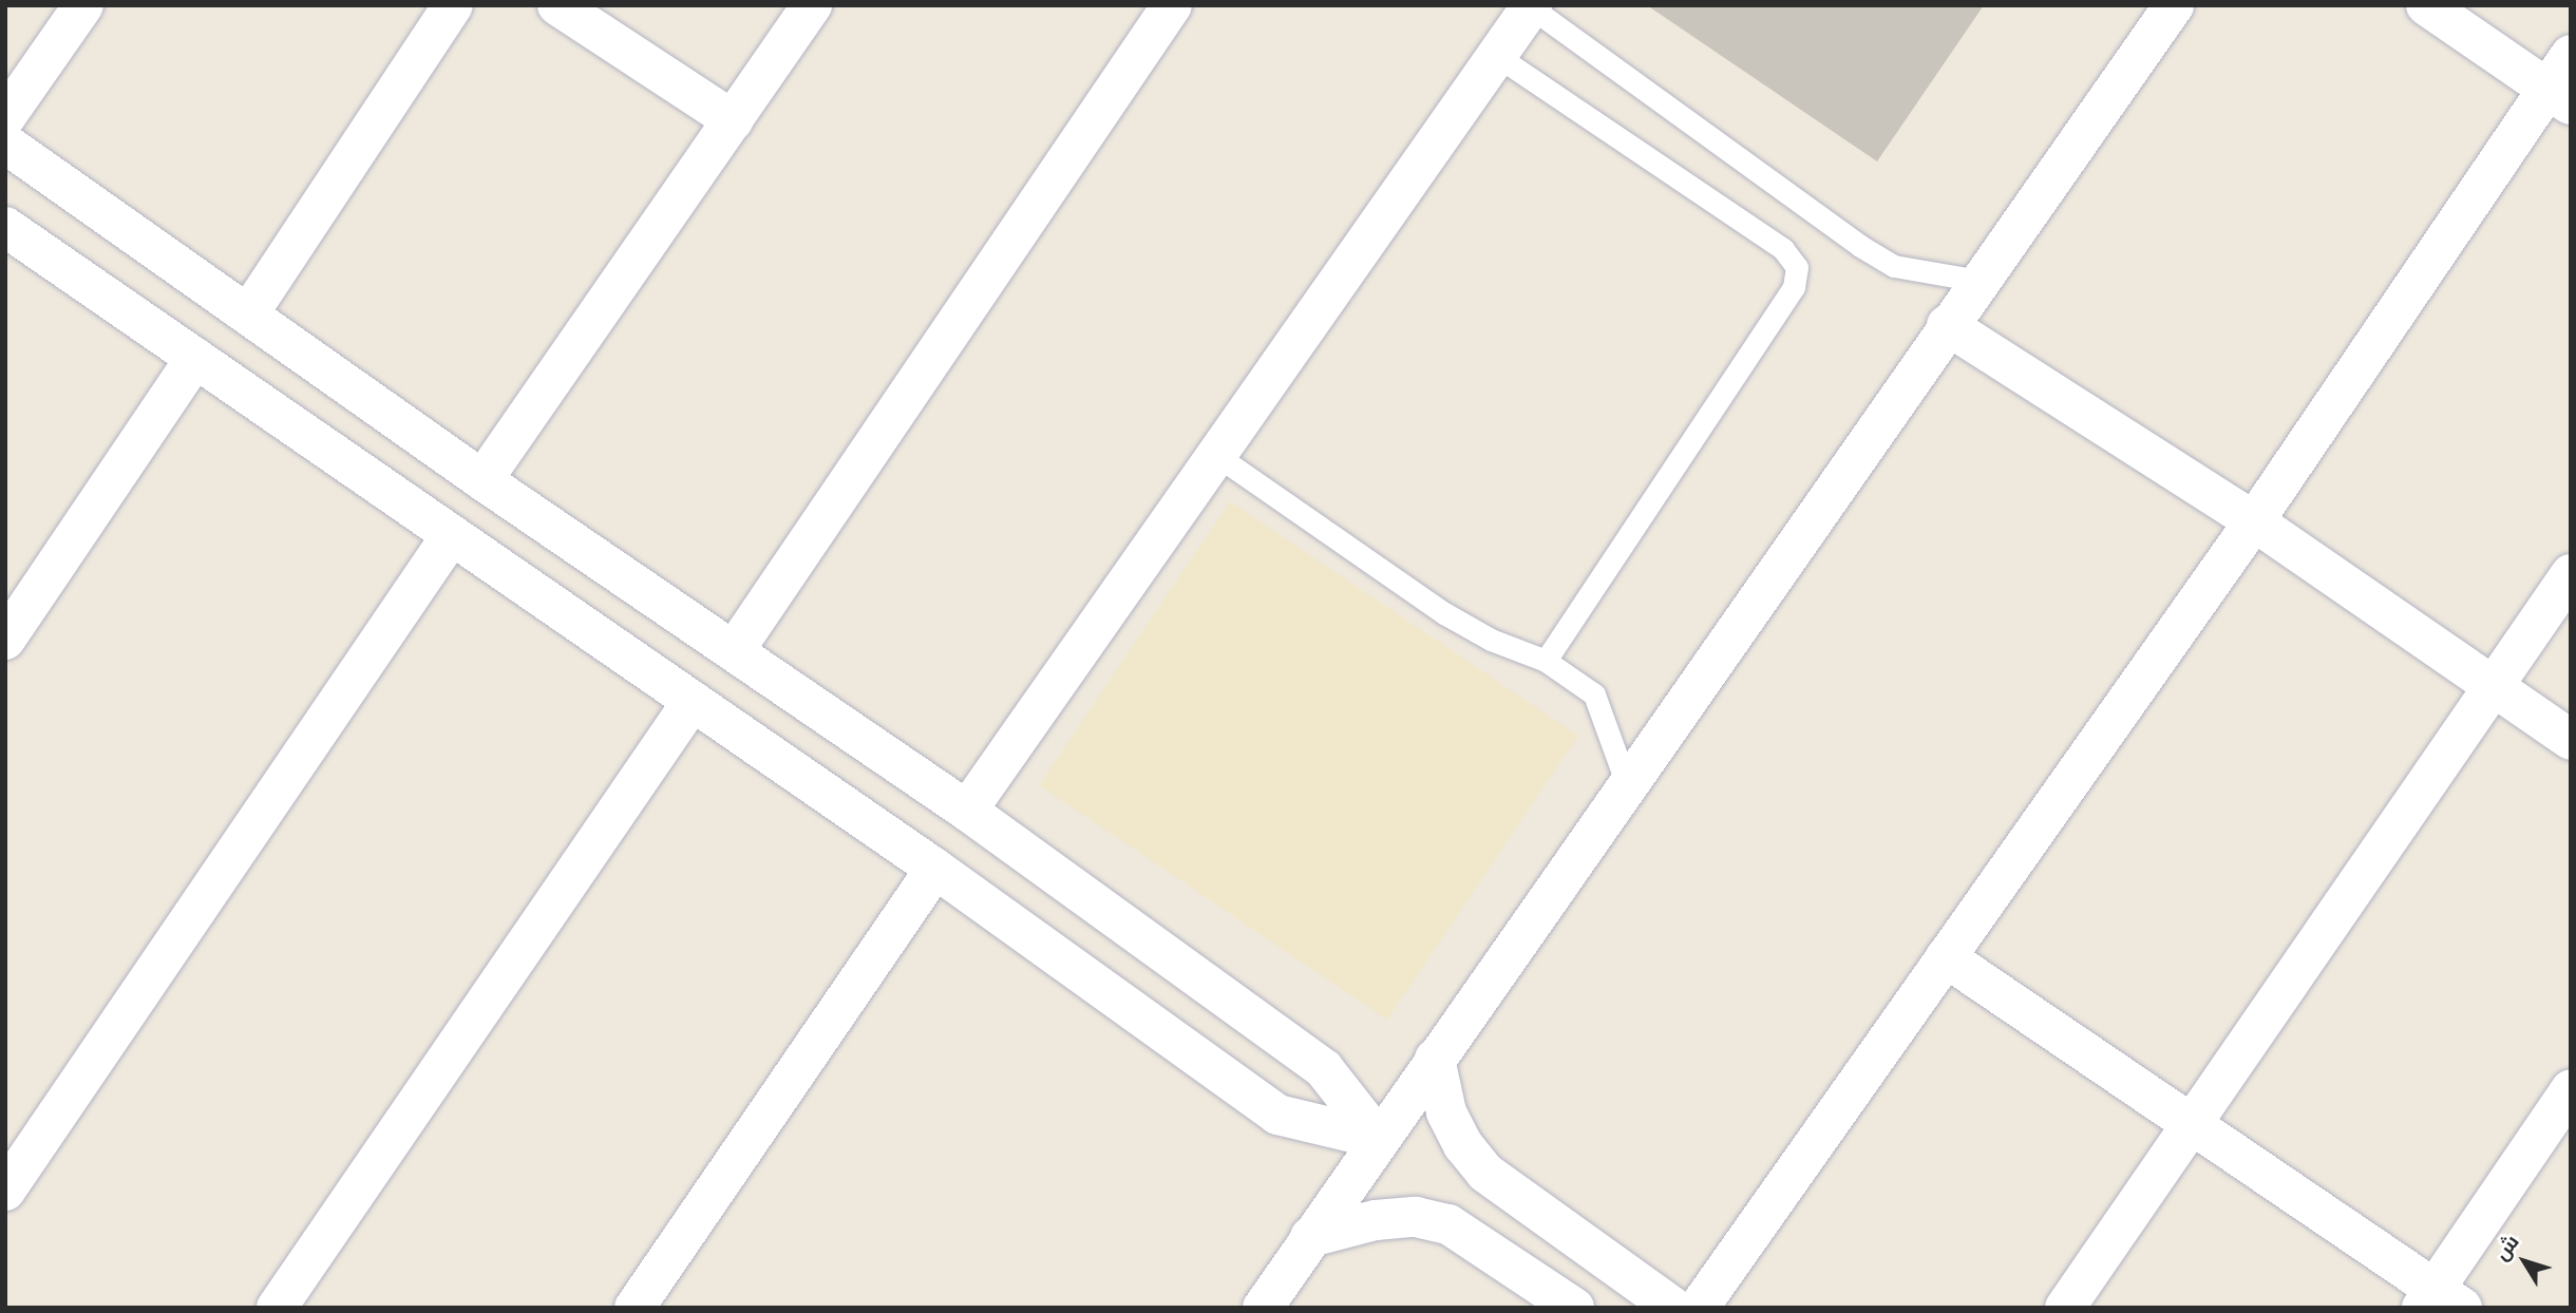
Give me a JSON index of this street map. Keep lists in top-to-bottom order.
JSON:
{
  "north": "top left"
}
